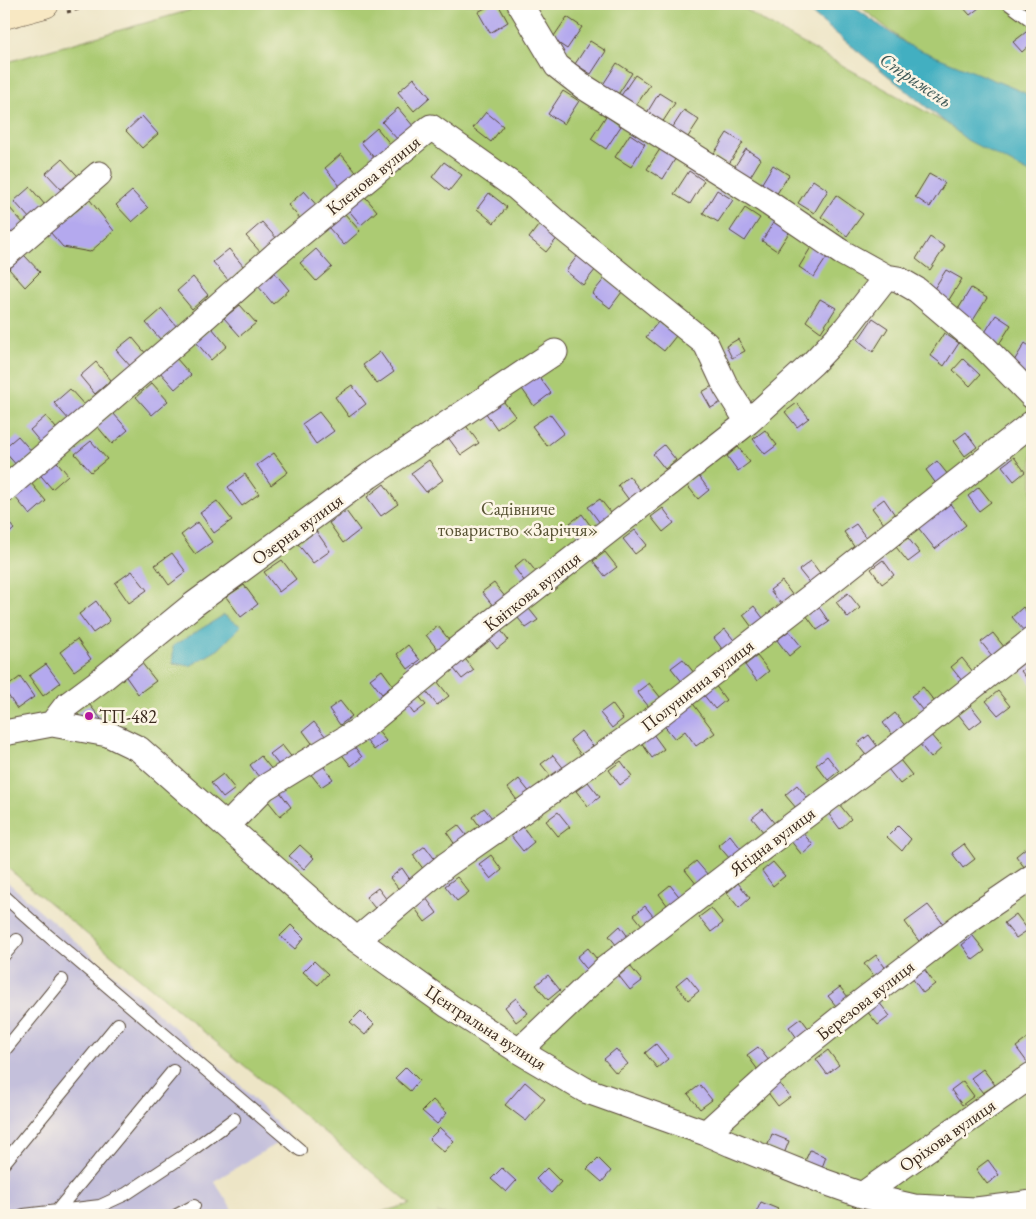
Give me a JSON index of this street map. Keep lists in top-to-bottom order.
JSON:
{
  "streets": {
    "street": [
      "Кленова вулиця",
      "Озерна вулиця",
      "Квіткова вулиця",
      "Полунична вулиця",
      "Ягідна вулиця",
      "Березова вулиця",
      "Центральна вулиця",
      "Оріхова вулиця"
    ]
  },
  "crossings": [
    ["Кленова вулиця", "Квіткова вулиця"],
    ["Озерна вулиця", "Центральна вулиця"],
    ["Квіткова вулиця", "Центральна вулиця"],
    ["Полунична вулиця", "Центральна вулиця"],
    ["Ягідна вулиця", "Центральна вулиця"],
    ["Березова вулиця", "Центральна вулиця"],
    ["Центральна вулиця", "Оріхова вулиця"]
  ],
  "water": ["Стрижень"],
  "parks": ["Садівниче товариство «Заріччя»"],
  "places": ["ТП-482"]
}
